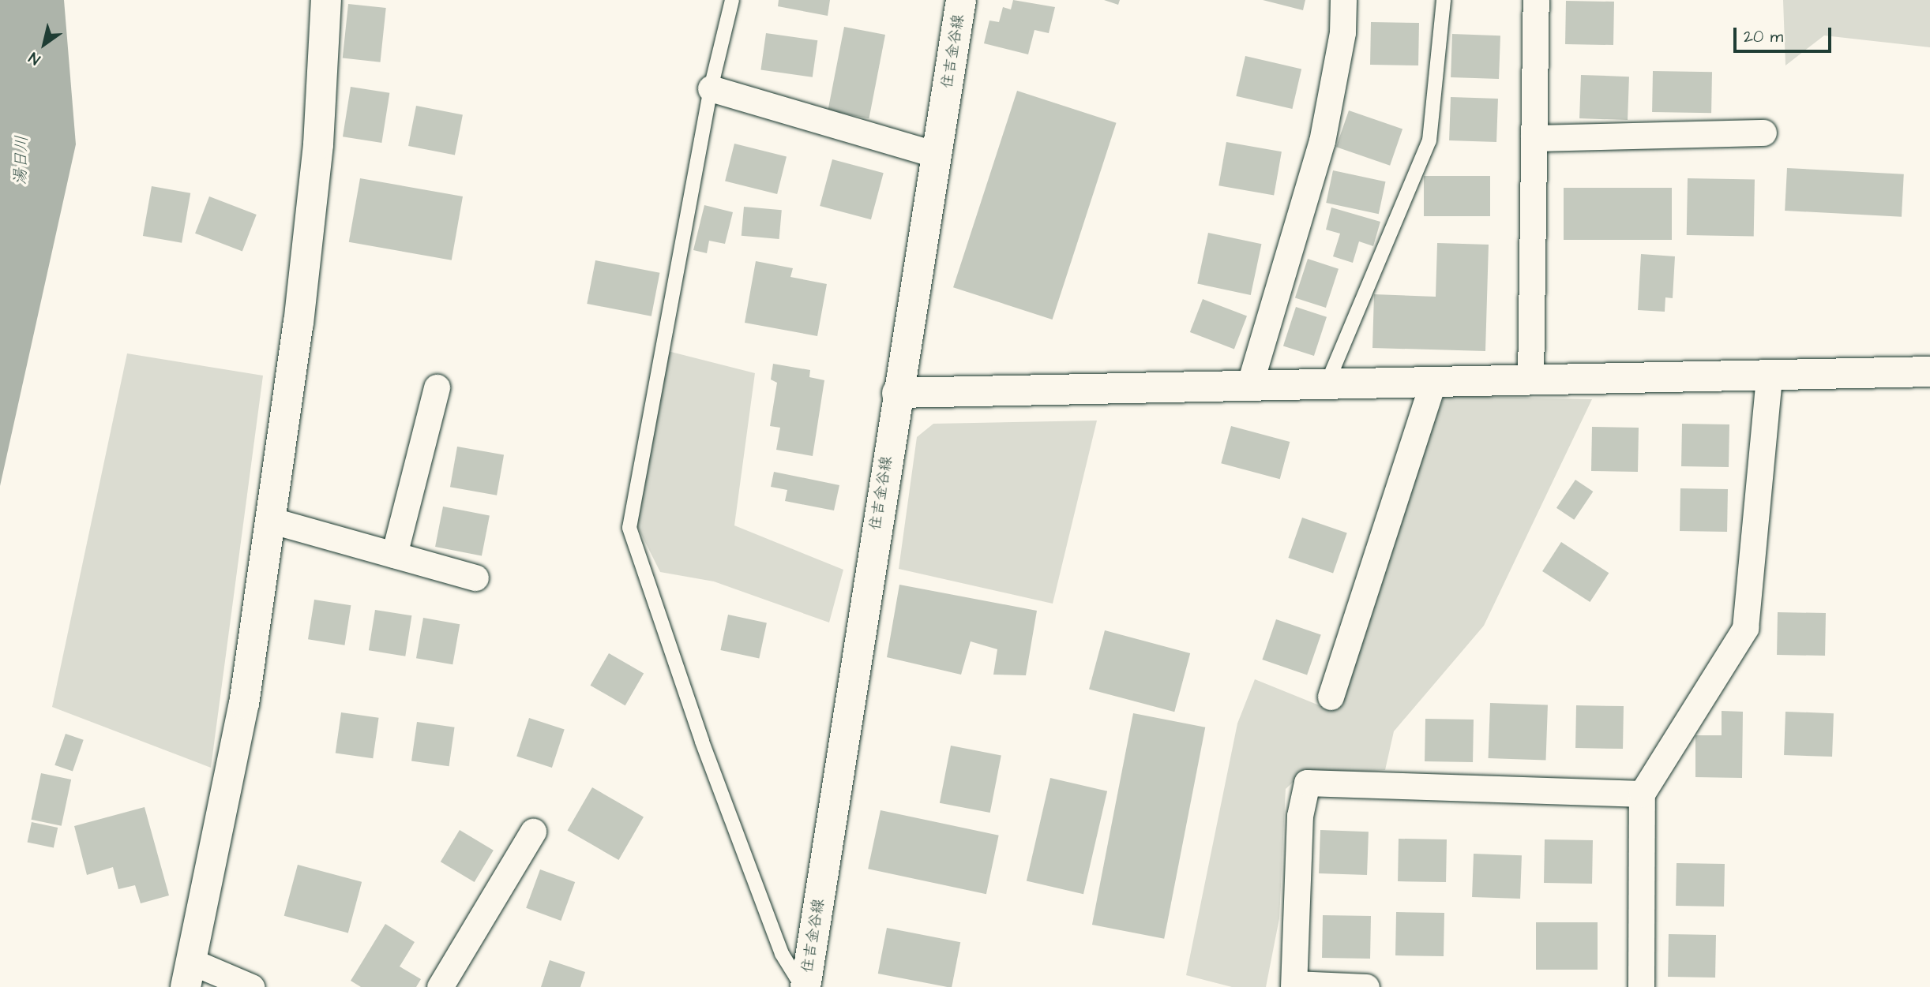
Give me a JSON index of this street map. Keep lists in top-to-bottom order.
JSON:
{
  "streets": {
    "street": ["住吉金谷線"]
  },
  "water": ["湯日川"],
  "scale_bar": "20 m",
  "north": "bottom left"
}
